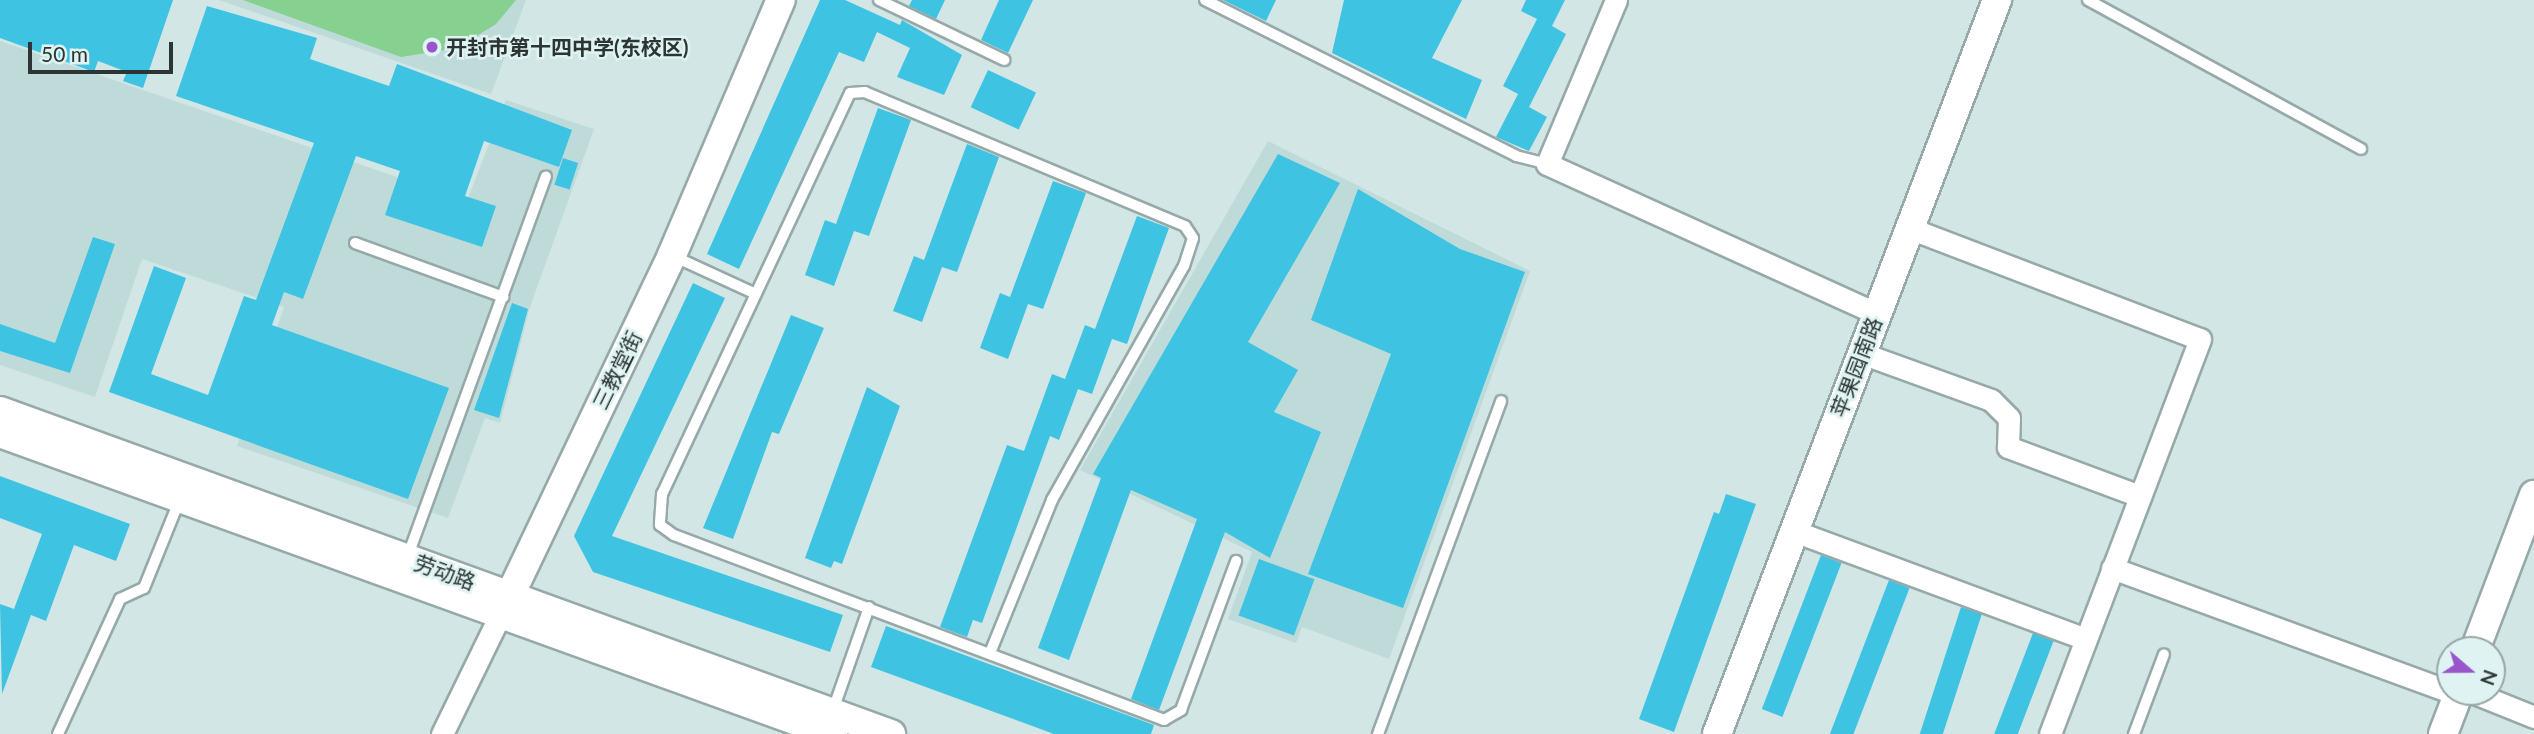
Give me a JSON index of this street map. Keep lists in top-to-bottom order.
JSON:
{
  "streets": {
    "street": ["苹果园南路", "三教堂街", "劳动路"]
  },
  "crossings": [
    ["三教堂街", "劳动路"]
  ],
  "places": ["开封市第十四中学(东校区)"],
  "scale_bar": "50 m",
  "north": "right"
}
